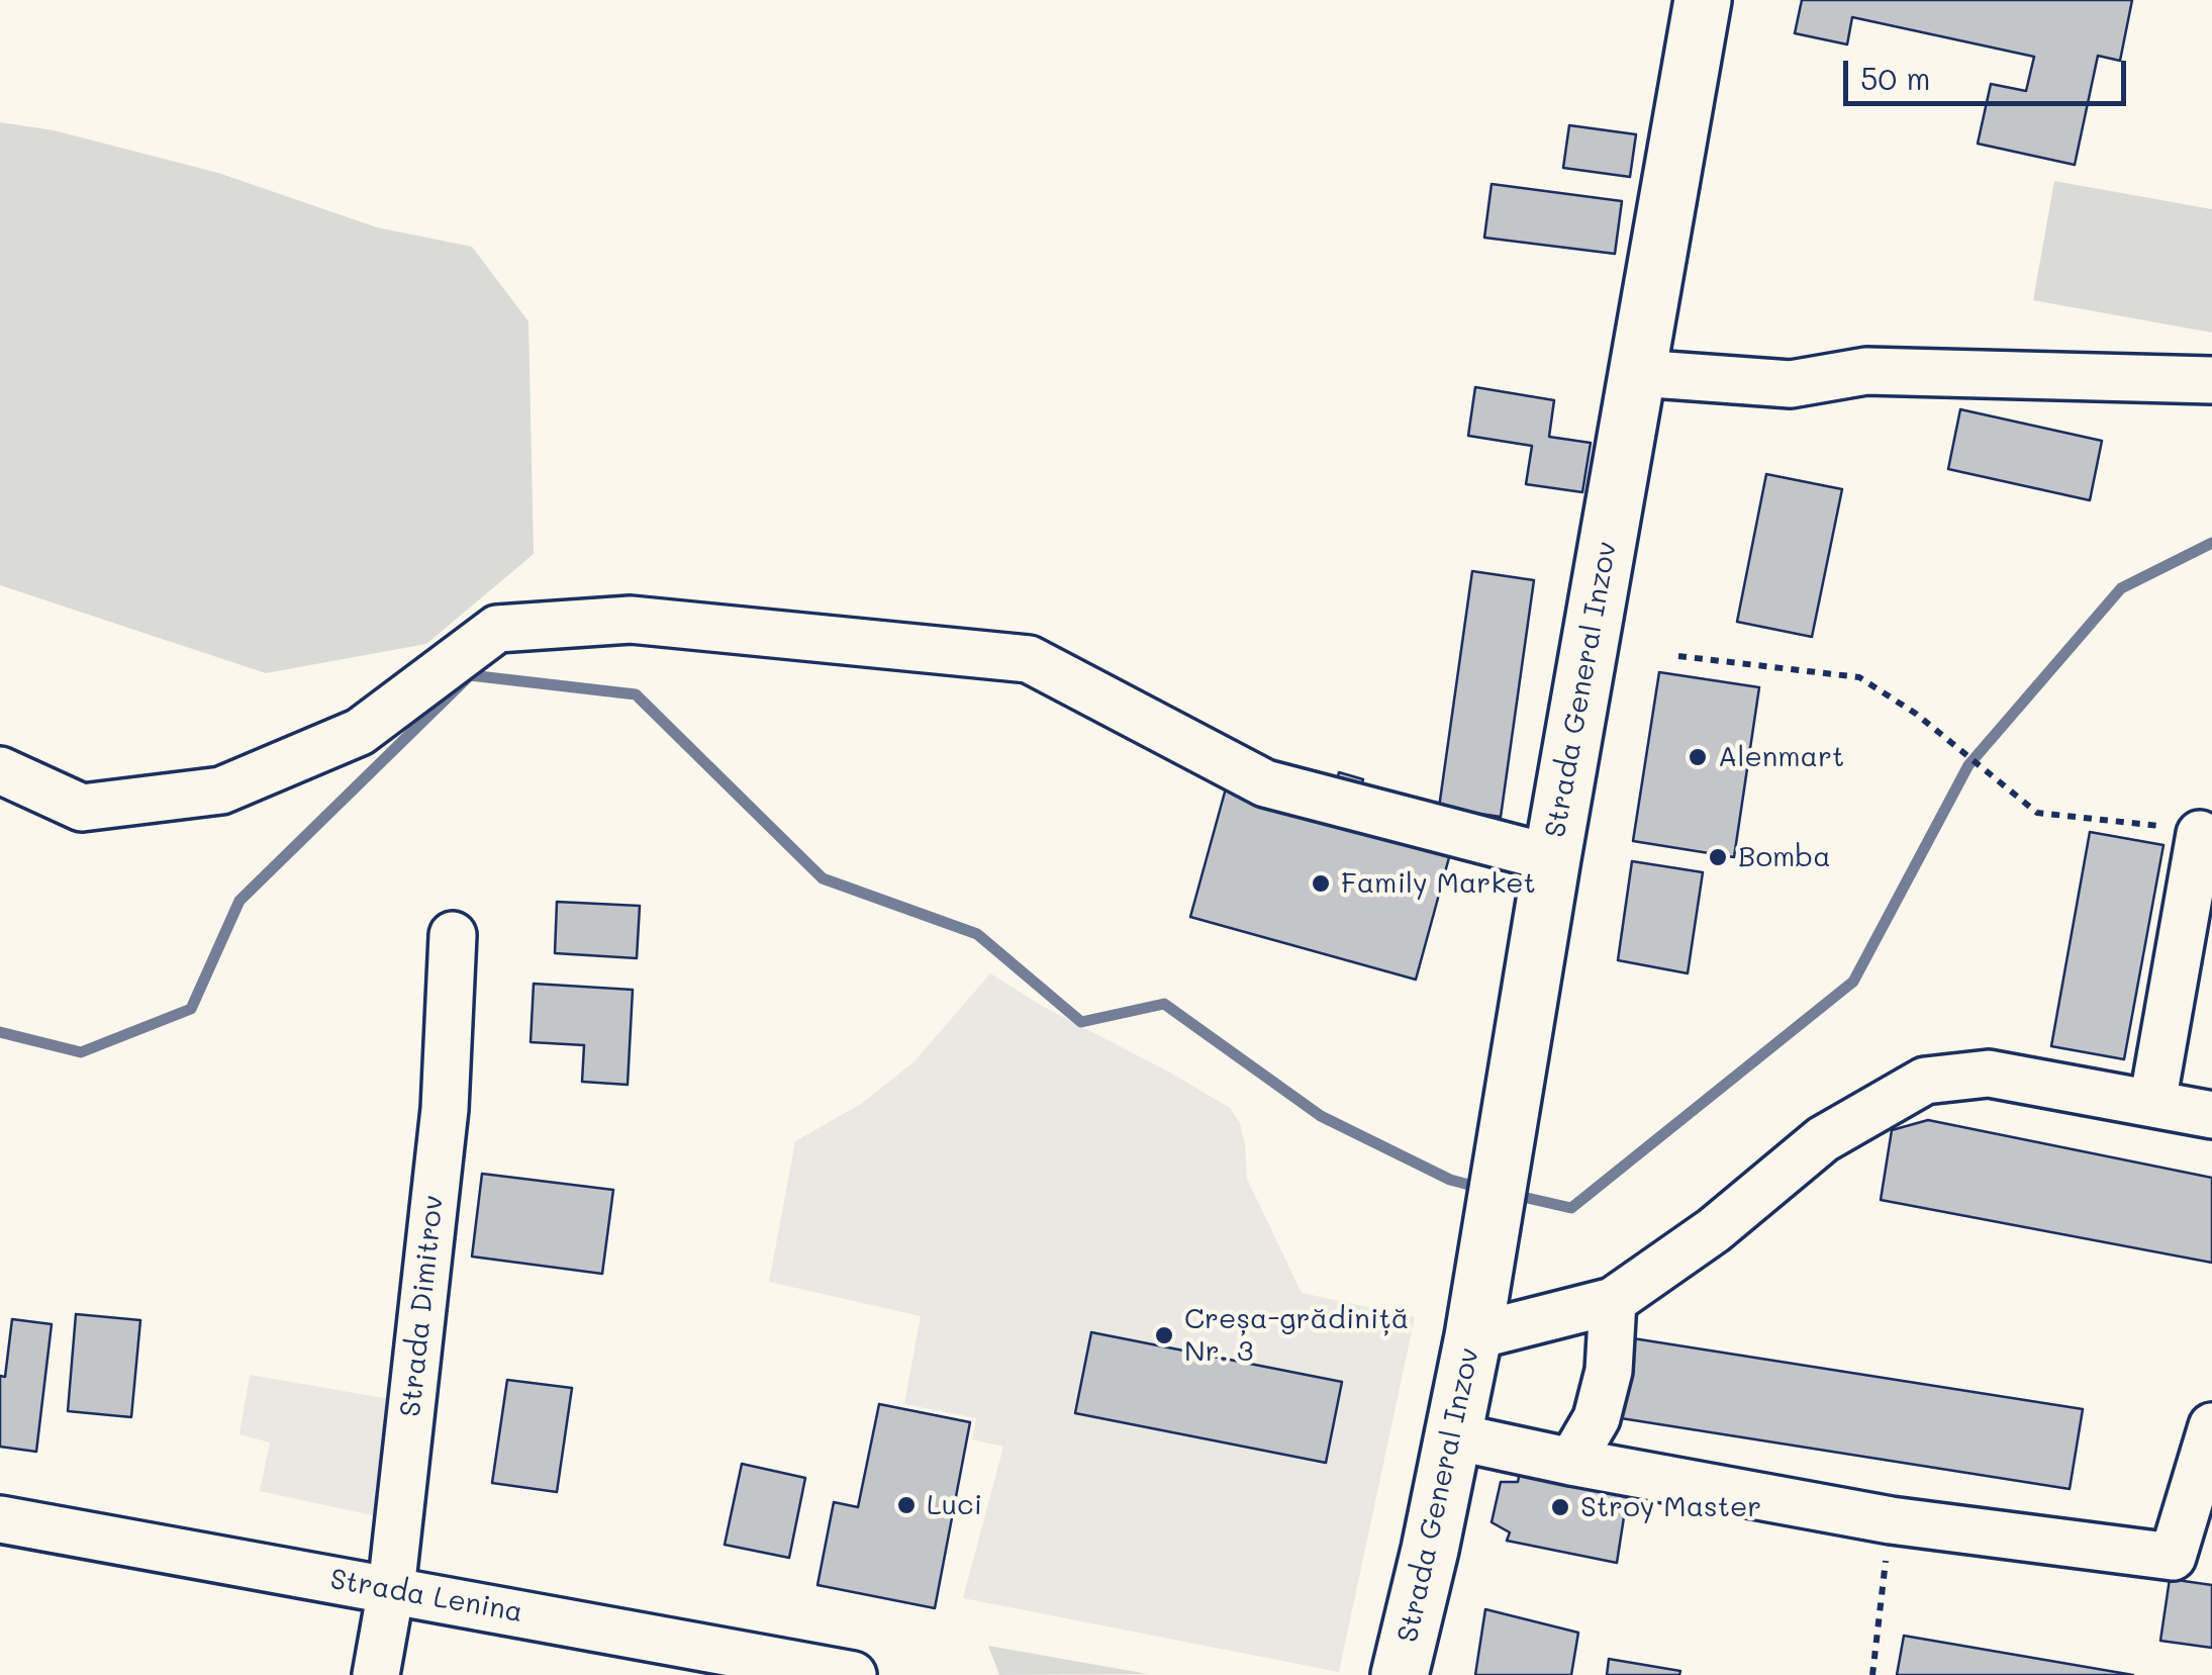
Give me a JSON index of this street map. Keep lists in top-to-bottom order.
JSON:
{
  "streets": {
    "main road": ["Strada General Inzov"],
    "street": ["Strada Dimitrov", "Strada Lenina"]
  },
  "crossings": [
    ["Strada Dimitrov", "Strada Lenina"]
  ],
  "places": [
    "Alenmart",
    "Bomba",
    "Family Market",
    "Creșa-grădiniță Nr. 3",
    "Luci",
    "Stroy Master"
  ],
  "scale_bar": "50 m"
}
